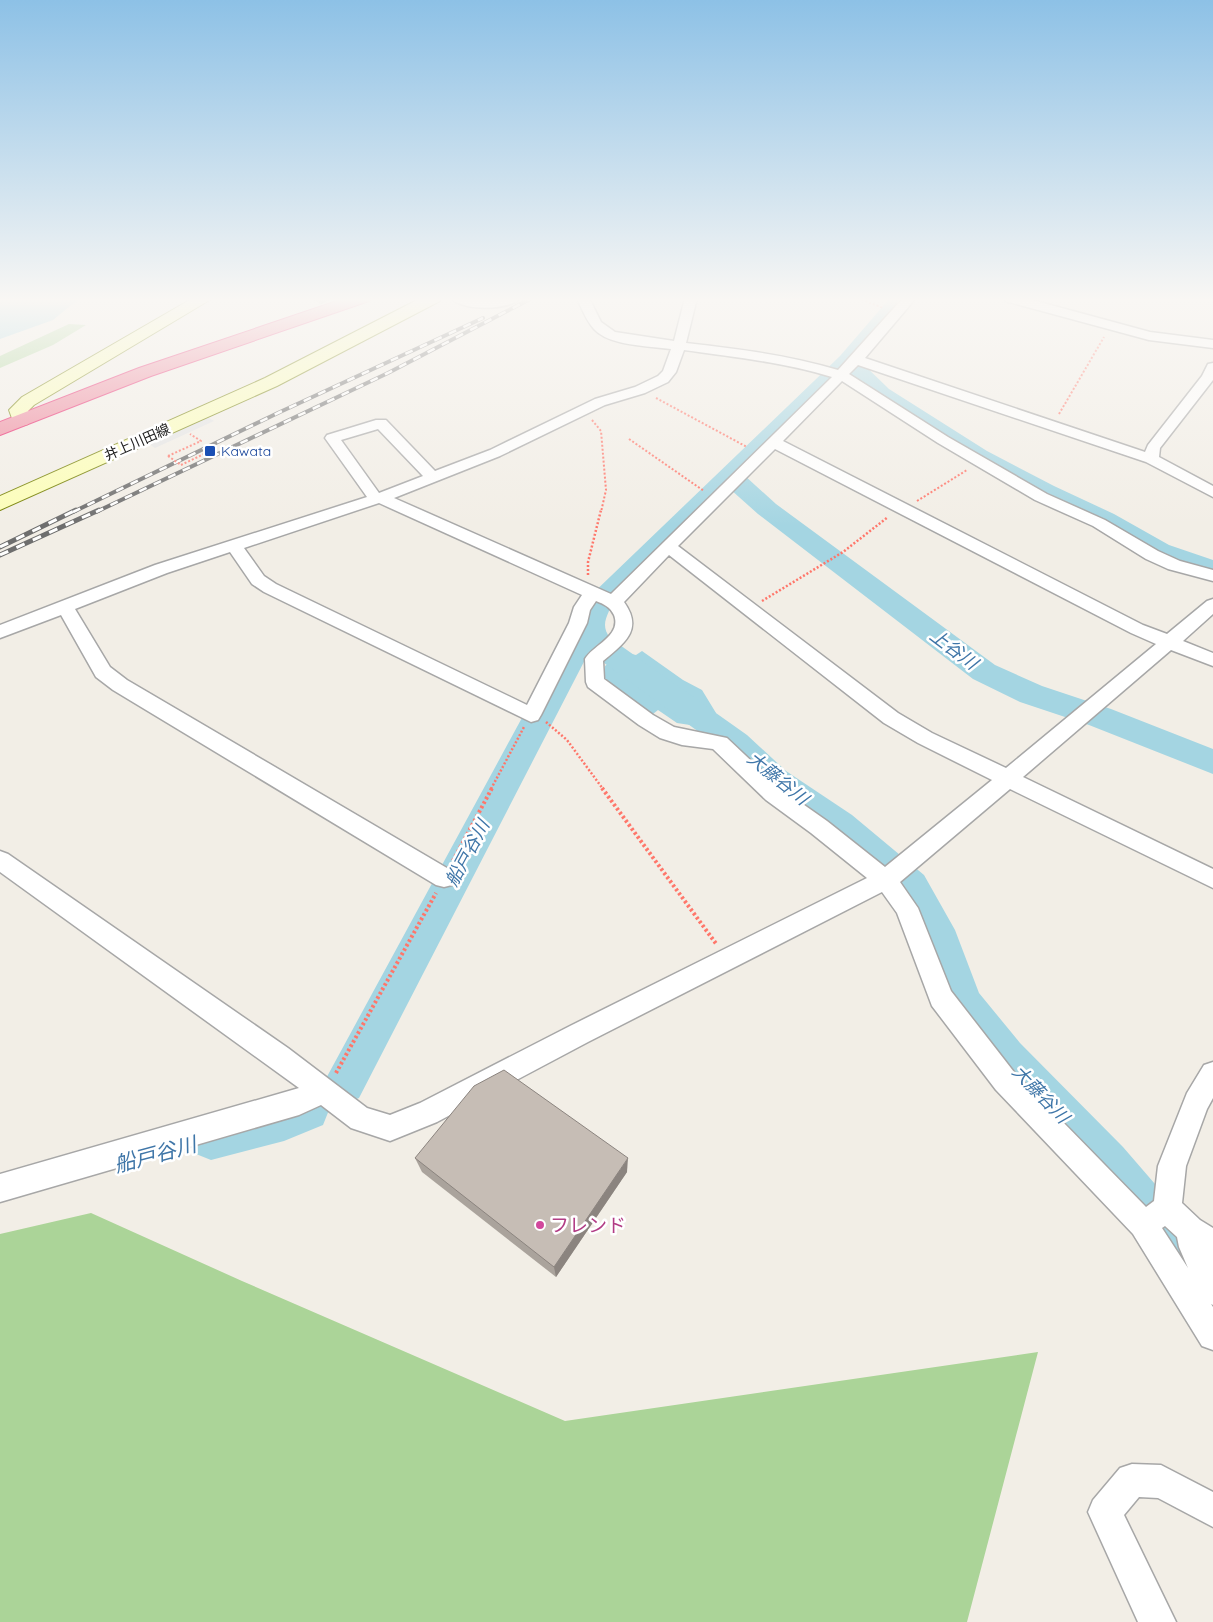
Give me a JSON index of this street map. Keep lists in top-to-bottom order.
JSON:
{
  "streets": {
    "main road": ["井上川田線"]
  },
  "water": ["上谷川", "大藤谷川", "船戸谷川"],
  "places": {
    "transit": ["Kawata"],
    "other": ["フレンド"]
  }
}
